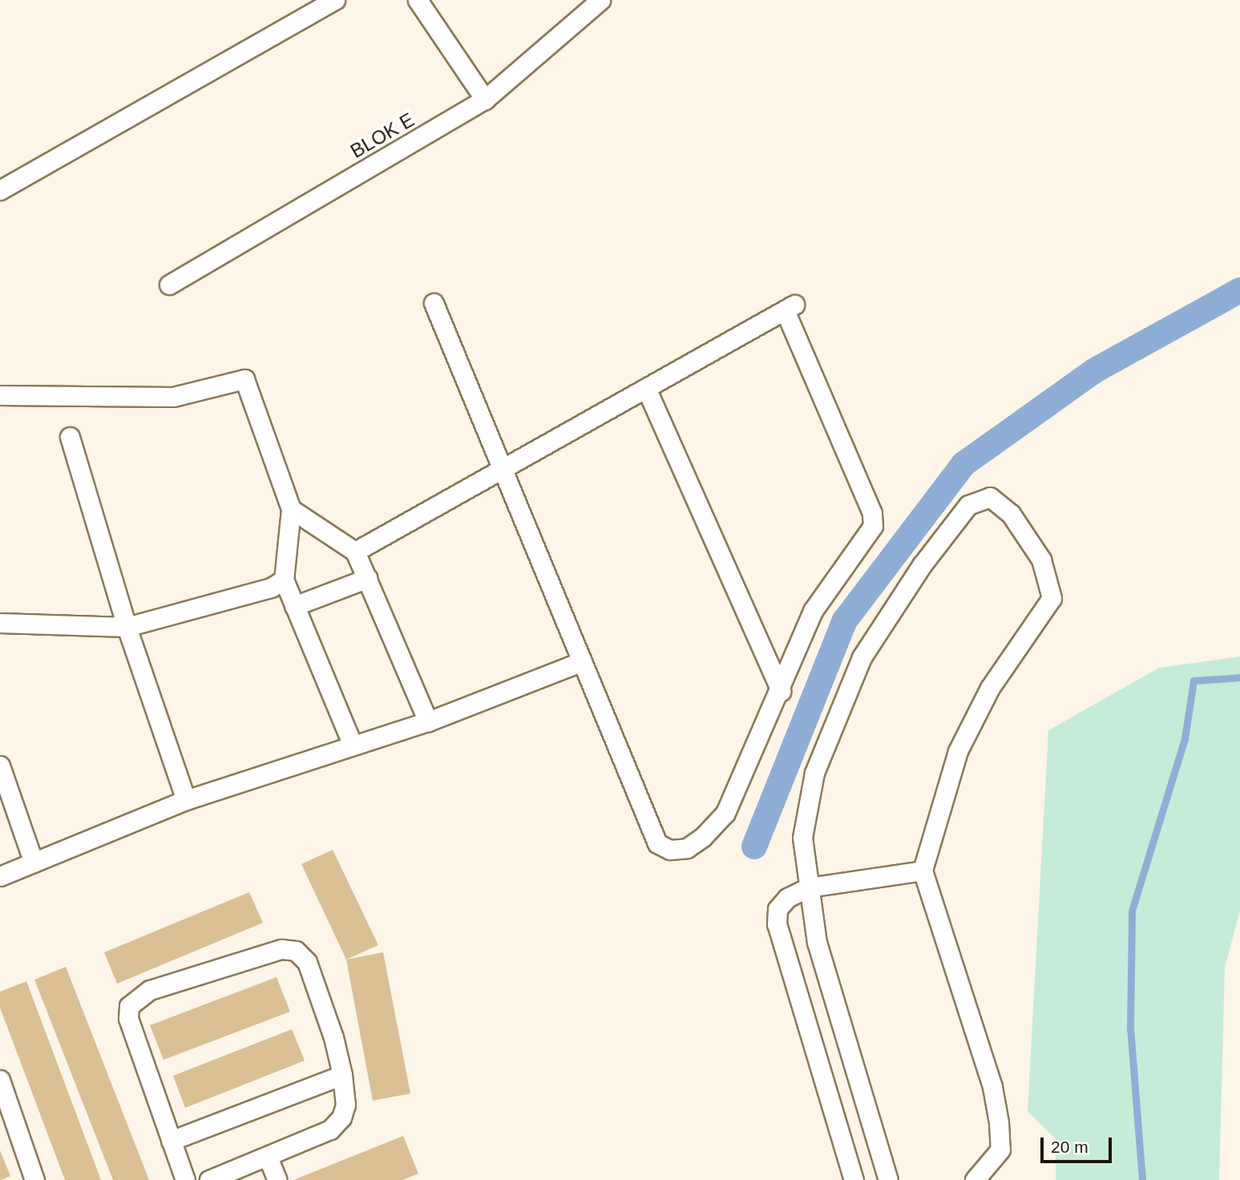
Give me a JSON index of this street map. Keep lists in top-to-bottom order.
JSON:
{
  "streets": {
    "street": ["BLOK E"]
  },
  "scale_bar": "20 m"
}
